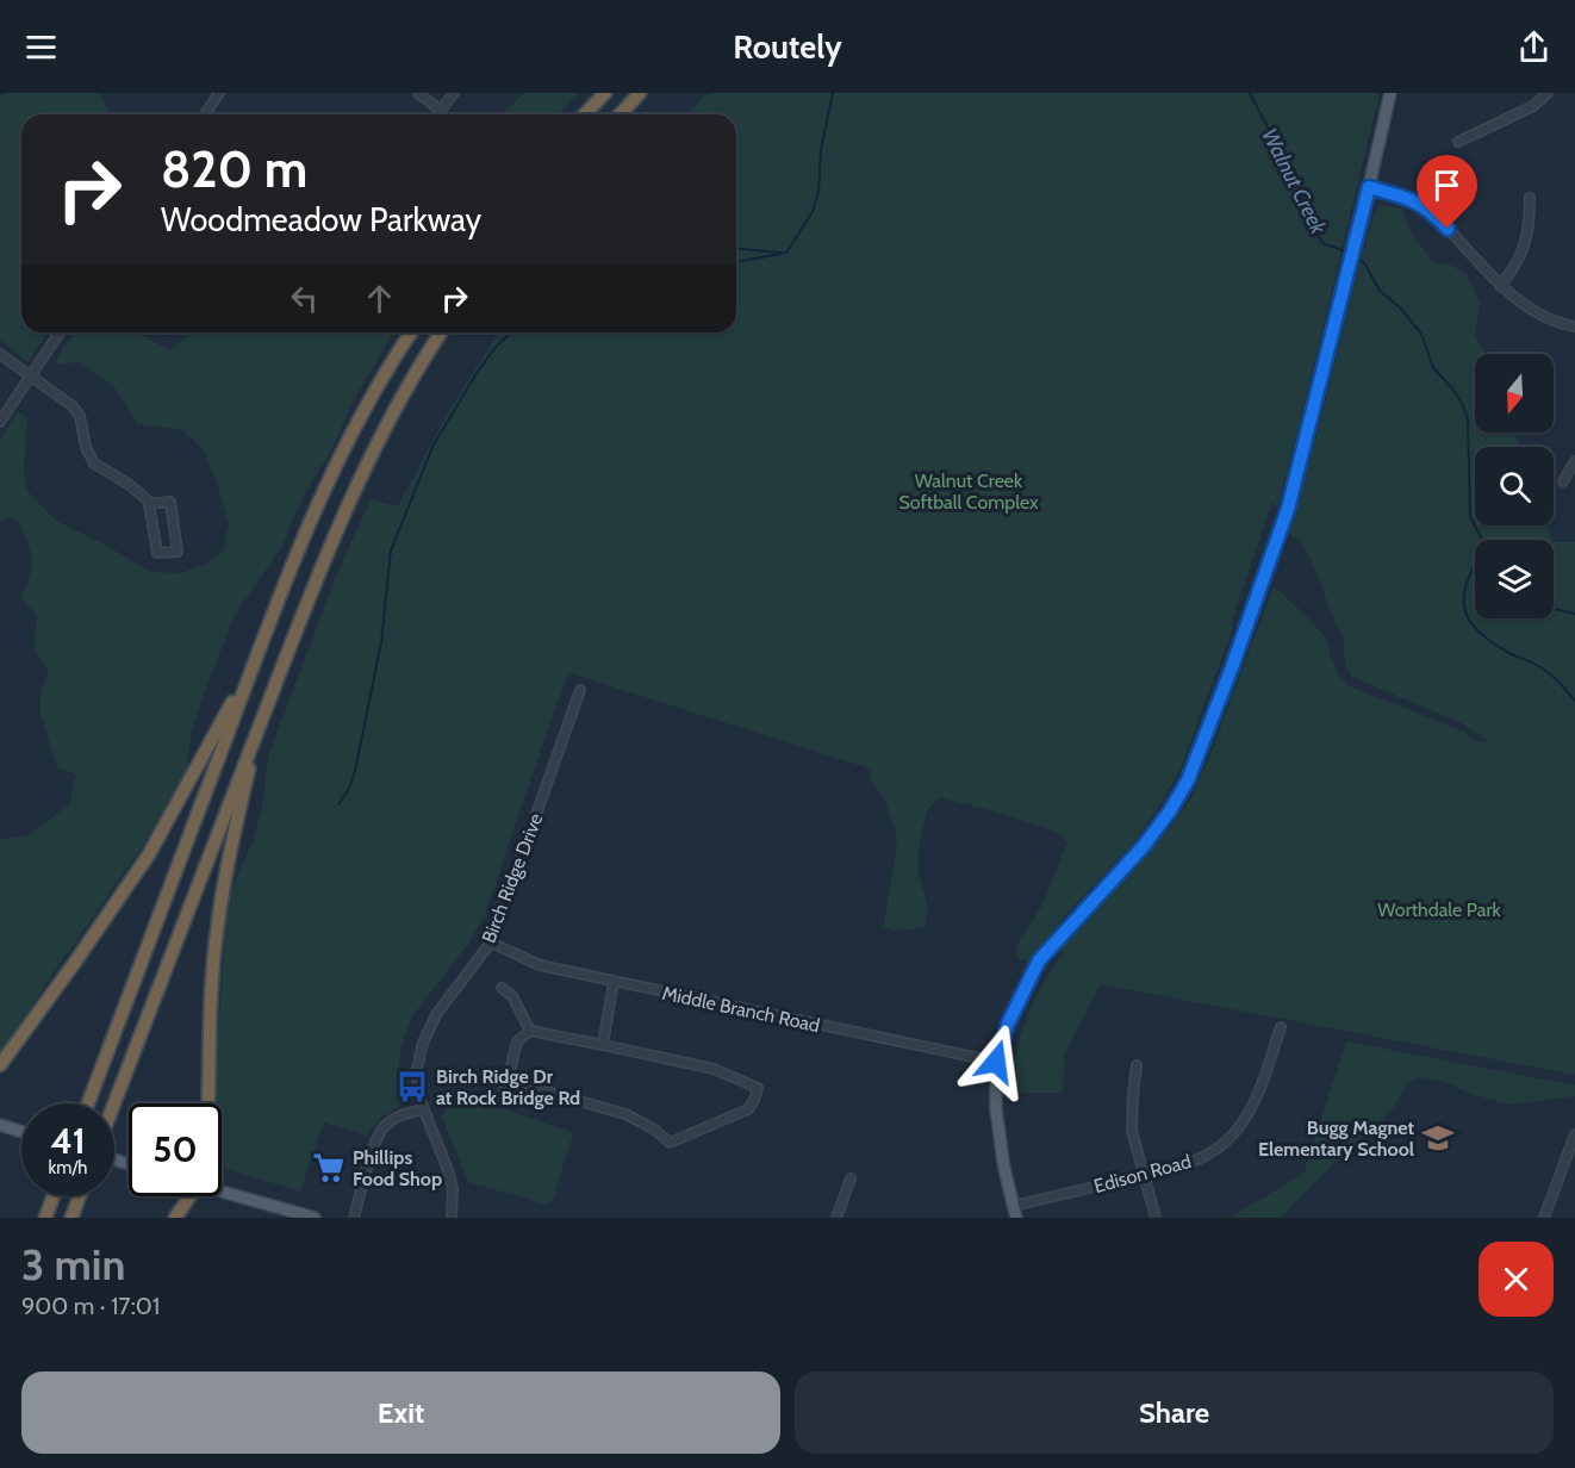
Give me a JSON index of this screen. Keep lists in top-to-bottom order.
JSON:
{
  "streets": {
    "street": ["Birch Ridge Drive", "Middle Branch Road", "Edison Road"]
  },
  "crossings": [
    ["Birch Ridge Drive", "Middle Branch Road"]
  ],
  "water": ["Walnut Creek"],
  "parks": ["Walnut Creek Softball Complex", "Worthdale Park"],
  "places": {
    "bus stop": ["Birch Ridge Dr at Rock Bridge Rd"],
    "school or university": ["Bugg Magnet Elementary School"],
    "supermarket": ["Phillips Food Shop"]
  },
  "north": "bottom",
  "page": {
    "header": "Routely",
    "turn": ["820 m", "Woodmeadow Parkway"],
    "speed": "41 km/h",
    "limit": "50",
    "heading": ["3 min", "900 m · 17:01"],
    "buttons": ["Exit", "Share"]
  }
}
